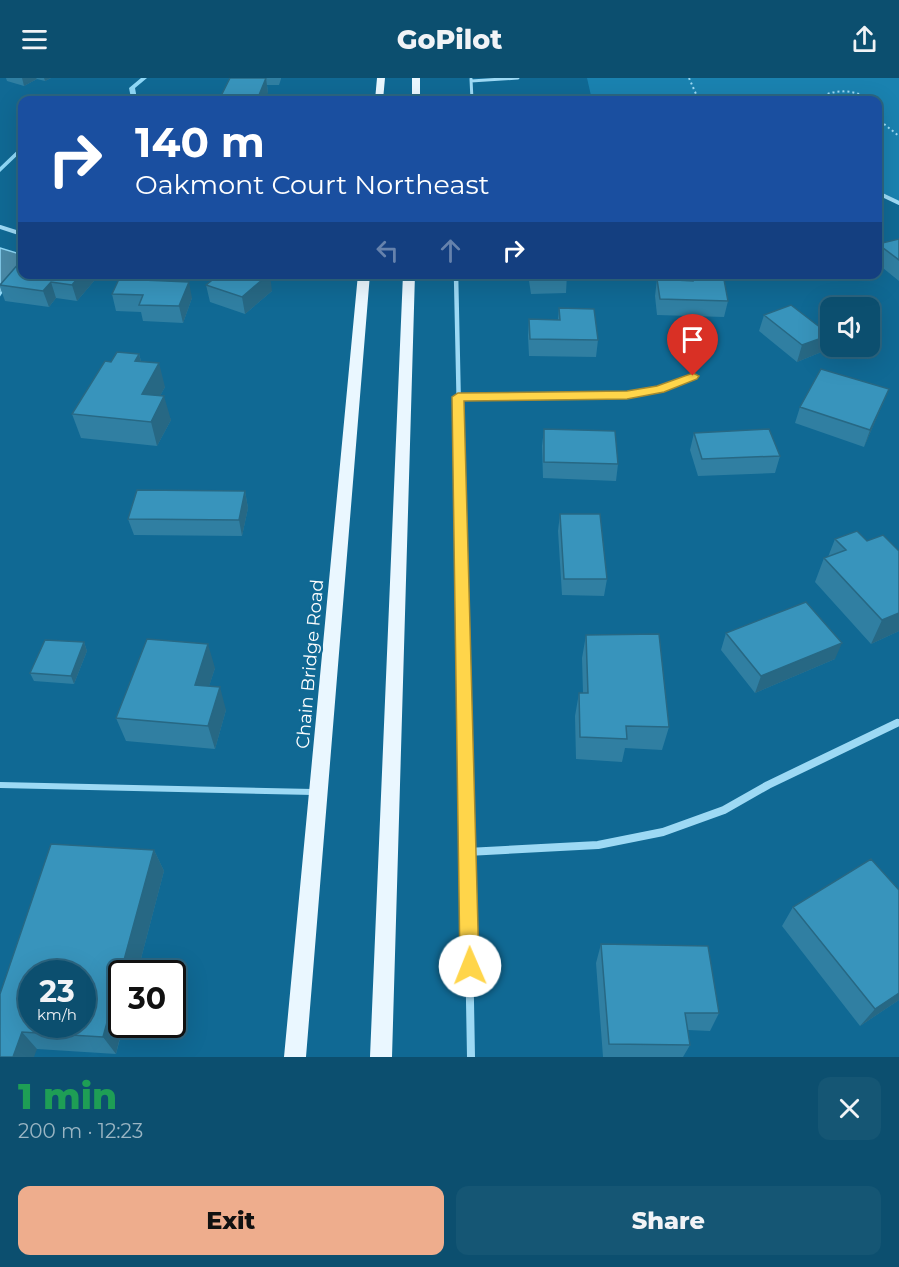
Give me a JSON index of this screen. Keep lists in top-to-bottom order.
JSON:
{
  "streets": {
    "main road": ["Chain Bridge Road"]
  },
  "page": {
    "header": "GoPilot",
    "turn": ["140 m", "Oakmont Court Northeast"],
    "speed": "23 km/h",
    "limit": "30",
    "heading": ["1 min", "200 m · 12:23"],
    "buttons": ["Exit", "Share"]
  }
}
